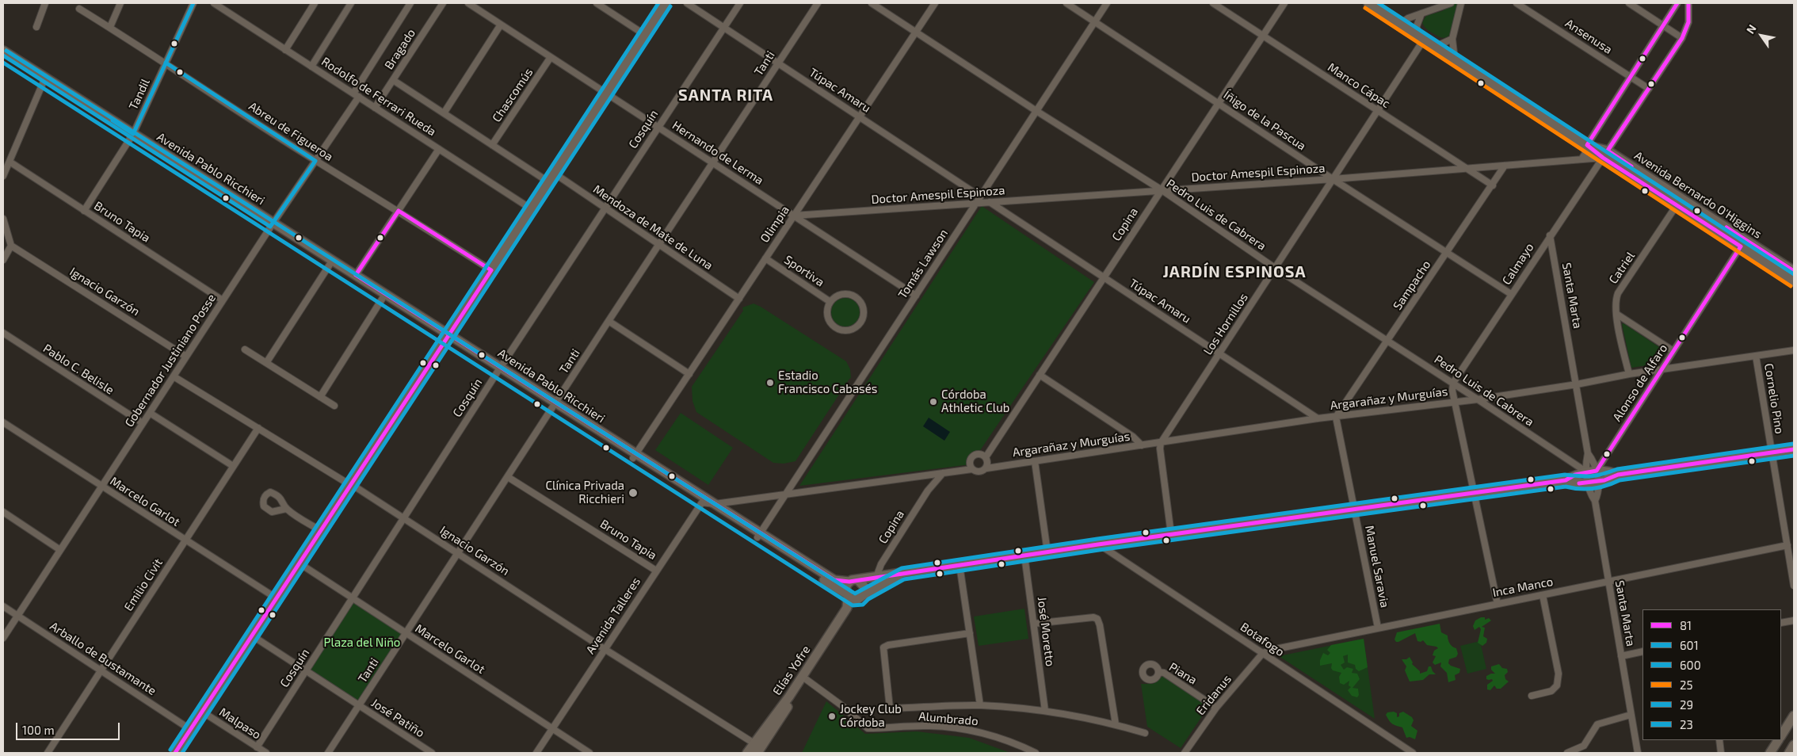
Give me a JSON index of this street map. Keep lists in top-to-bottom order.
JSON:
{
  "streets": {
    "main road": ["Avenida Pablo Ricchieri", "Avenida Bernardo O'Higgins", "Elías Yofre"],
    "street": [
      "Ansenusa",
      "Bragado",
      "Tanti",
      "Manco Cápac",
      "Túpac Amaru",
      "Tandil",
      "Chascomús",
      "Rodolfo de Ferrari Rueda",
      "Íñigo de la Pascua",
      "Cosquín",
      "Abreu de Figueroa",
      "Hernando de Lerma",
      "Doctor Amespil Espinoza",
      "Pedro Luis de Cabrera",
      "Bruno Tapia",
      "Olimpia",
      "Copina",
      "Mendoza de Mate de Luna",
      "Tomás Lawson",
      "Calmayo",
      "Catriel",
      "Sportiva",
      "Sampacho",
      "Ignacio Garzón",
      "Santa Marta",
      "Los Hornillos",
      "Gobernador Justiniano Posse",
      "Pablo C. Belisle",
      "Alonso de Alfaro",
      "Argarañaz y Murguías",
      "Cornelio Pino",
      "Marcelo Garlot",
      "Manuel Saravia",
      "Emilio Civit",
      "Inca Manco",
      "Avenida Talleres",
      "José Moretto",
      "Botafogo",
      "Arballo de Bustamante",
      "Piana",
      "Eridanus",
      "José Patiño",
      "Alumbrado",
      "Malpaso"
    ]
  },
  "crossings": [
    ["Ansenusa", "Calmayo"],
    ["Bragado", "Rodolfo de Ferrari Rueda"],
    ["Tanti", "Túpac Amaru"],
    ["Tanti", "Hernando de Lerma"],
    ["Tanti", "Avenida Pablo Ricchieri"],
    ["Tanti", "Bruno Tapia"],
    ["Tanti", "Mendoza de Mate de Luna"],
    ["Tanti", "Ignacio Garzón"],
    ["Tanti", "Marcelo Garlot"],
    ["Tanti", "José Patiño"],
    ["Manco Cápac", "Doctor Amespil Espinoza"],
    ["Manco Cápac", "Copina"],
    ["Manco Cápac", "Sampacho"],
    ["Manco Cápac", "Los Hornillos"],
    ["Túpac Amaru", "Cosquín"],
    ["Túpac Amaru", "Doctor Amespil Espinoza"],
    ["Túpac Amaru", "Olimpia"],
    ["Túpac Amaru", "Copina"],
    ["Túpac Amaru", "Tomás Lawson"],
    ["Túpac Amaru", "Los Hornillos"],
    ["Túpac Amaru", "Argarañaz y Murguías"],
    ["Tandil", "Abreu de Figueroa"],
    ["Tandil", "Avenida Pablo Ricchieri"],
    ["Tandil", "Bruno Tapia"],
    ["Chascomús", "Hernando de Lerma"],
    ["Rodolfo de Ferrari Rueda", "Gobernador Justiniano Posse"],
    ["Íñigo de la Pascua", "Doctor Amespil Espinoza"],
    ["Íñigo de la Pascua", "Copina"],
    ["Íñigo de la Pascua", "Tomás Lawson"],
    ["Íñigo de la Pascua", "Calmayo"],
    ["Íñigo de la Pascua", "Sampacho"],
    ["Íñigo de la Pascua", "Los Hornillos"],
    ["Cosquín", "Hernando de Lerma"],
    ["Cosquín", "Avenida Pablo Ricchieri"],
    ["Cosquín", "Mendoza de Mate de Luna"],
    ["Cosquín", "Ignacio Garzón"],
    ["Cosquín", "Marcelo Garlot"],
    ["Cosquín", "José Patiño"],
    ["Cosquín", "Malpaso"],
    ["Abreu de Figueroa", "Gobernador Justiniano Posse"],
    ["Hernando de Lerma", "Doctor Amespil Espinoza"],
    ["Hernando de Lerma", "Olimpia"],
    ["Hernando de Lerma", "Tomás Lawson"],
    ["Avenida Pablo Ricchieri", "Olimpia"],
    ["Avenida Pablo Ricchieri", "Tomás Lawson"],
    ["Avenida Pablo Ricchieri", "Gobernador Justiniano Posse"],
    ["Avenida Pablo Ricchieri", "Avenida Talleres"],
    ["Avenida Pablo Ricchieri", "Elías Yofre"],
    ["Doctor Amespil Espinoza", "Avenida Bernardo O'Higgins"],
    ["Doctor Amespil Espinoza", "Pedro Luis de Cabrera"],
    ["Doctor Amespil Espinoza", "Olimpia"],
    ["Doctor Amespil Espinoza", "Copina"],
    ["Doctor Amespil Espinoza", "Tomás Lawson"],
    ["Doctor Amespil Espinoza", "Calmayo"],
    ["Doctor Amespil Espinoza", "Sampacho"],
    ["Doctor Amespil Espinoza", "Los Hornillos"],
    ["Avenida Bernardo O'Higgins", "Calmayo"],
    ["Avenida Bernardo O'Higgins", "Catriel"],
    ["Avenida Bernardo O'Higgins", "Los Hornillos"],
    ["Avenida Bernardo O'Higgins", "Alonso de Alfaro"],
    ["Pedro Luis de Cabrera", "Olimpia"],
    ["Pedro Luis de Cabrera", "Copina"],
    ["Pedro Luis de Cabrera", "Tomás Lawson"],
    ["Pedro Luis de Cabrera", "Calmayo"],
    ["Pedro Luis de Cabrera", "Sampacho"],
    ["Pedro Luis de Cabrera", "Santa Marta"],
    ["Pedro Luis de Cabrera", "Los Hornillos"],
    ["Pedro Luis de Cabrera", "Argarañaz y Murguías"],
    ["Bruno Tapia", "Gobernador Justiniano Posse"],
    ["Bruno Tapia", "Avenida Talleres"],
    ["Olimpia", "Mendoza de Mate de Luna"],
    ["Olimpia", "Sportiva"],
    ["Copina", "Argarañaz y Murguías"],
    ["Calmayo", "Santa Marta"],
    ["Catriel", "Argarañaz y Murguías"],
    ["Sampacho", "Argarañaz y Murguías"],
    ["Sampacho", "Manuel Saravia"],
    ["Ignacio Garzón", "Gobernador Justiniano Posse"],
    ["Ignacio Garzón", "Emilio Civit"],
    ["Ignacio Garzón", "Avenida Talleres"],
    ["Ignacio Garzón", "Elías Yofre"],
    ["Santa Marta", "Alonso de Alfaro"],
    ["Santa Marta", "Argarañaz y Murguías"],
    ["Santa Marta", "Inca Manco"],
    ["Los Hornillos", "Argarañaz y Murguías"],
    ["Gobernador Justiniano Posse", "Pablo C. Belisle"],
    ["Gobernador Justiniano Posse", "Marcelo Garlot"],
    ["Gobernador Justiniano Posse", "Arballo de Bustamante"],
    ["Alonso de Alfaro", "Argarañaz y Murguías"],
    ["Argarañaz y Murguías", "Cornelio Pino"],
    ["Argarañaz y Murguías", "Manuel Saravia"],
    ["Cornelio Pino", "Inca Manco"],
    ["Marcelo Garlot", "Emilio Civit"],
    ["Marcelo Garlot", "Avenida Talleres"],
    ["Manuel Saravia", "Inca Manco"],
    ["Emilio Civit", "Arballo de Bustamante"],
    ["Inca Manco", "Botafogo"],
    ["Inca Manco", "Eridanus"],
    ["Botafogo", "Eridanus"],
    ["Elías Yofre", "Alumbrado"],
    ["Piana", "Eridanus"]
  ],
  "districts": ["SANTA RITA", "JARDÍN ESPINOSA"],
  "parks": ["Plaza del Niño"],
  "places": [
    "Estadio Francisco Cabasés",
    "Córdoba Athletic Club",
    "Clínica Privada Ricchieri",
    "Jockey Club Córdoba"
  ],
  "lines": [
    "transit line 81",
    "transit line 600",
    "transit line 29",
    "transit line 23",
    "transit line 601",
    "transit line 25"
  ],
  "legend": [
    "81",
    "601",
    "600",
    "25",
    "29",
    "23"
  ],
  "scale_bar": "100 m",
  "north": "top left"
}
